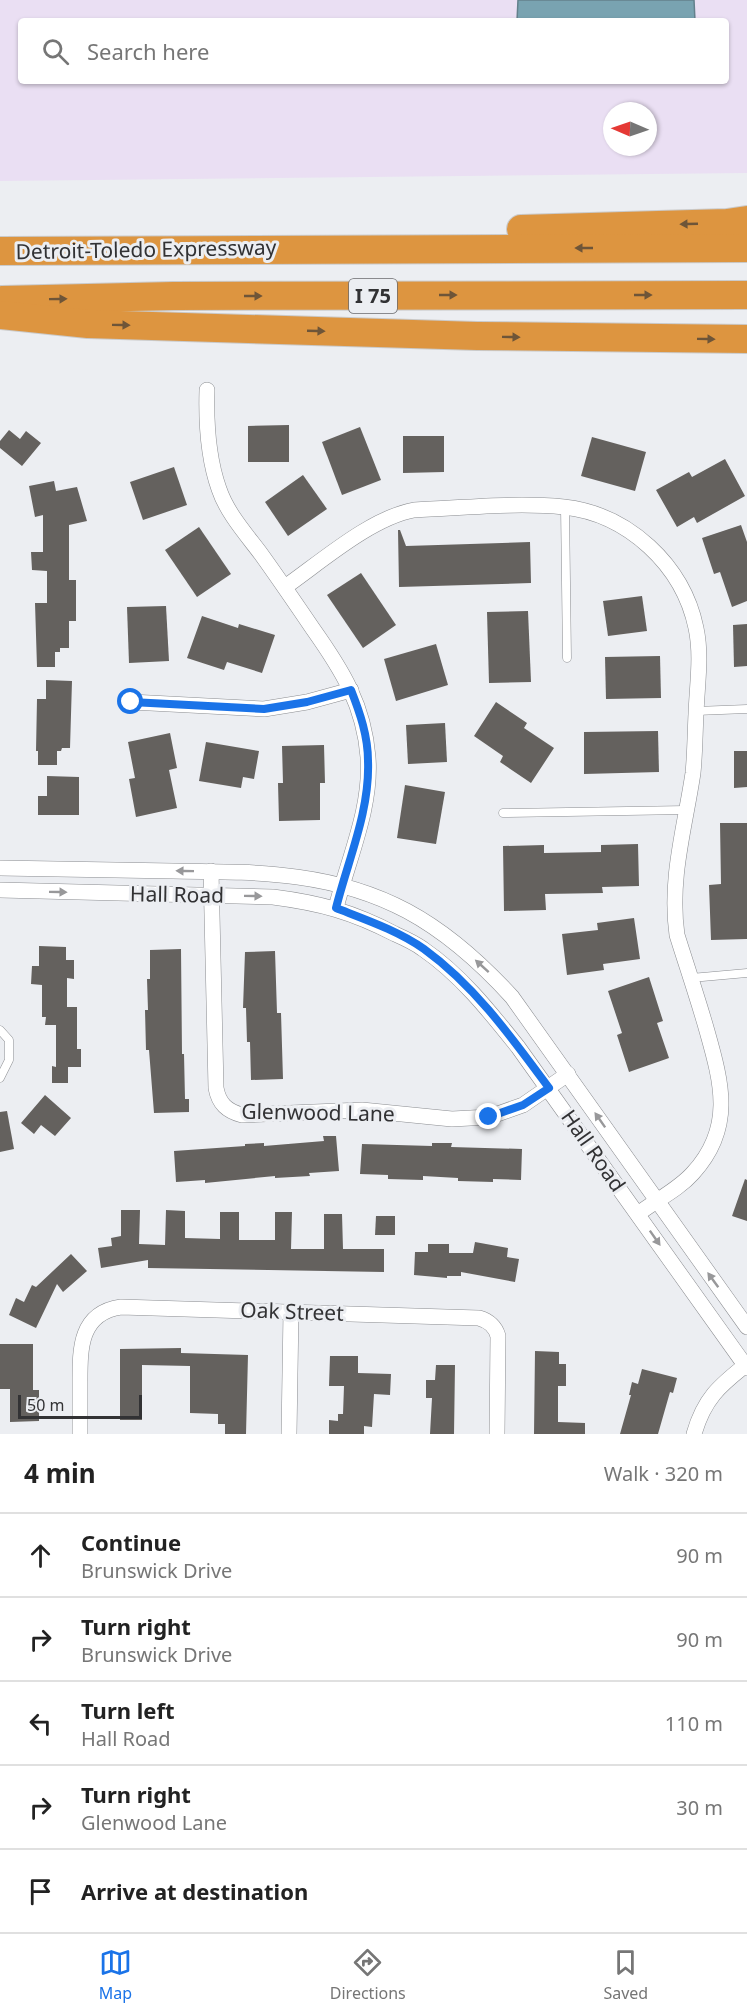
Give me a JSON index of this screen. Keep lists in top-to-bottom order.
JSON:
{
  "streets": {
    "highway": ["Detroit-Toledo Expressway", "I 75"],
    "street": ["Hall Road", "Glenwood Lane", "Oak Street"]
  },
  "crossings": [
    ["Detroit-Toledo Expressway", "I 75"],
    ["Hall Road", "Glenwood Lane"]
  ],
  "scale_bar": "50 m",
  "north": "left",
  "page": {
    "search": "Search here",
    "scale": "50 m",
    "heading": ["4 min", "Walk · 320 m"],
    "list": [
      ["Continue", "Brunswick Drive", "90 m"],
      ["Turn right", "Brunswick Drive", "90 m"],
      ["Turn left", "Hall Road", "110 m"],
      ["Turn right", "Glenwood Lane", "30 m"],
      "Arrive at destination"
    ],
    "nav": ["Map", "Directions", "Saved"]
  }
}
